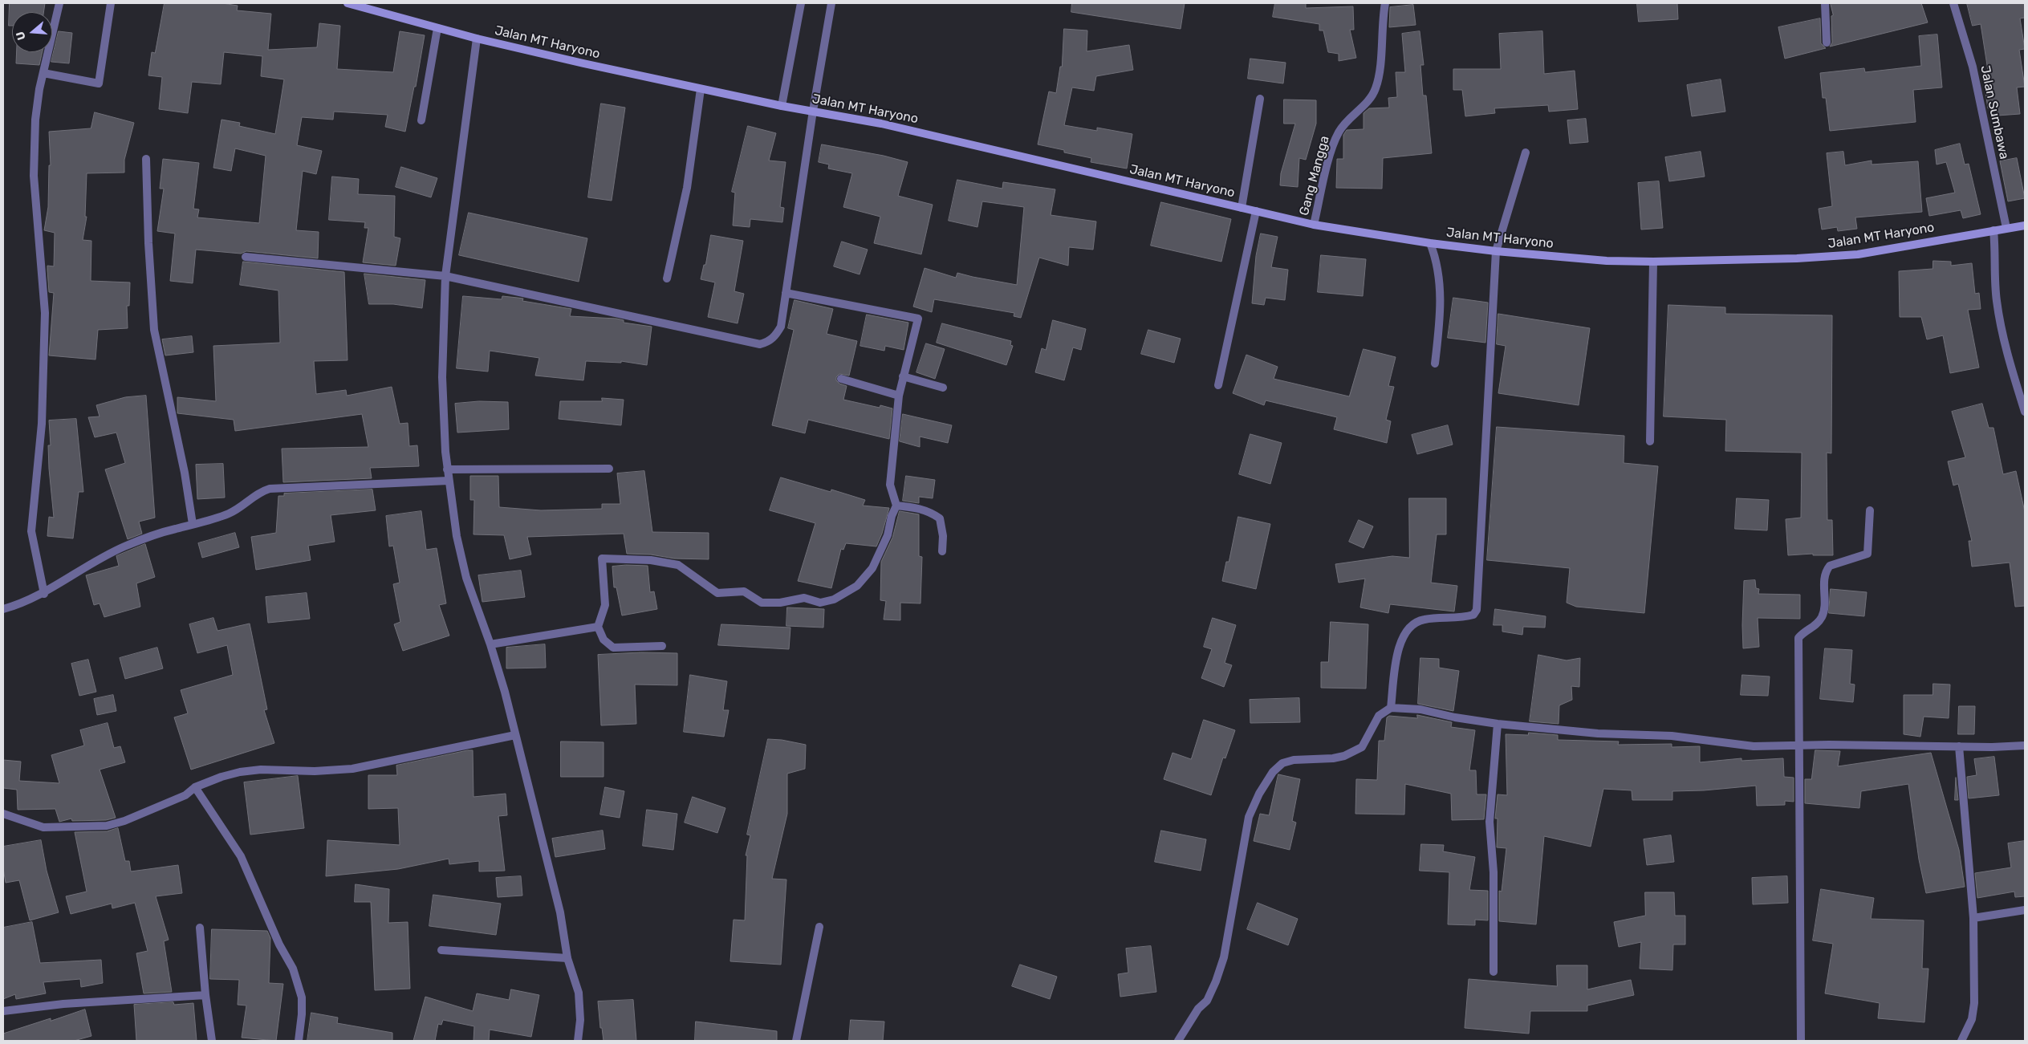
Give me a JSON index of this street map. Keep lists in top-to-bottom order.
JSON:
{
  "streets": {
    "main road": ["Jalan MT Haryono"],
    "street": ["Jalan Sumbawa", "Gang Mangga"]
  },
  "crossings": [
    ["Jalan MT Haryono", "Jalan Sumbawa"],
    ["Jalan MT Haryono", "Gang Mangga"]
  ],
  "north": "left"
}
